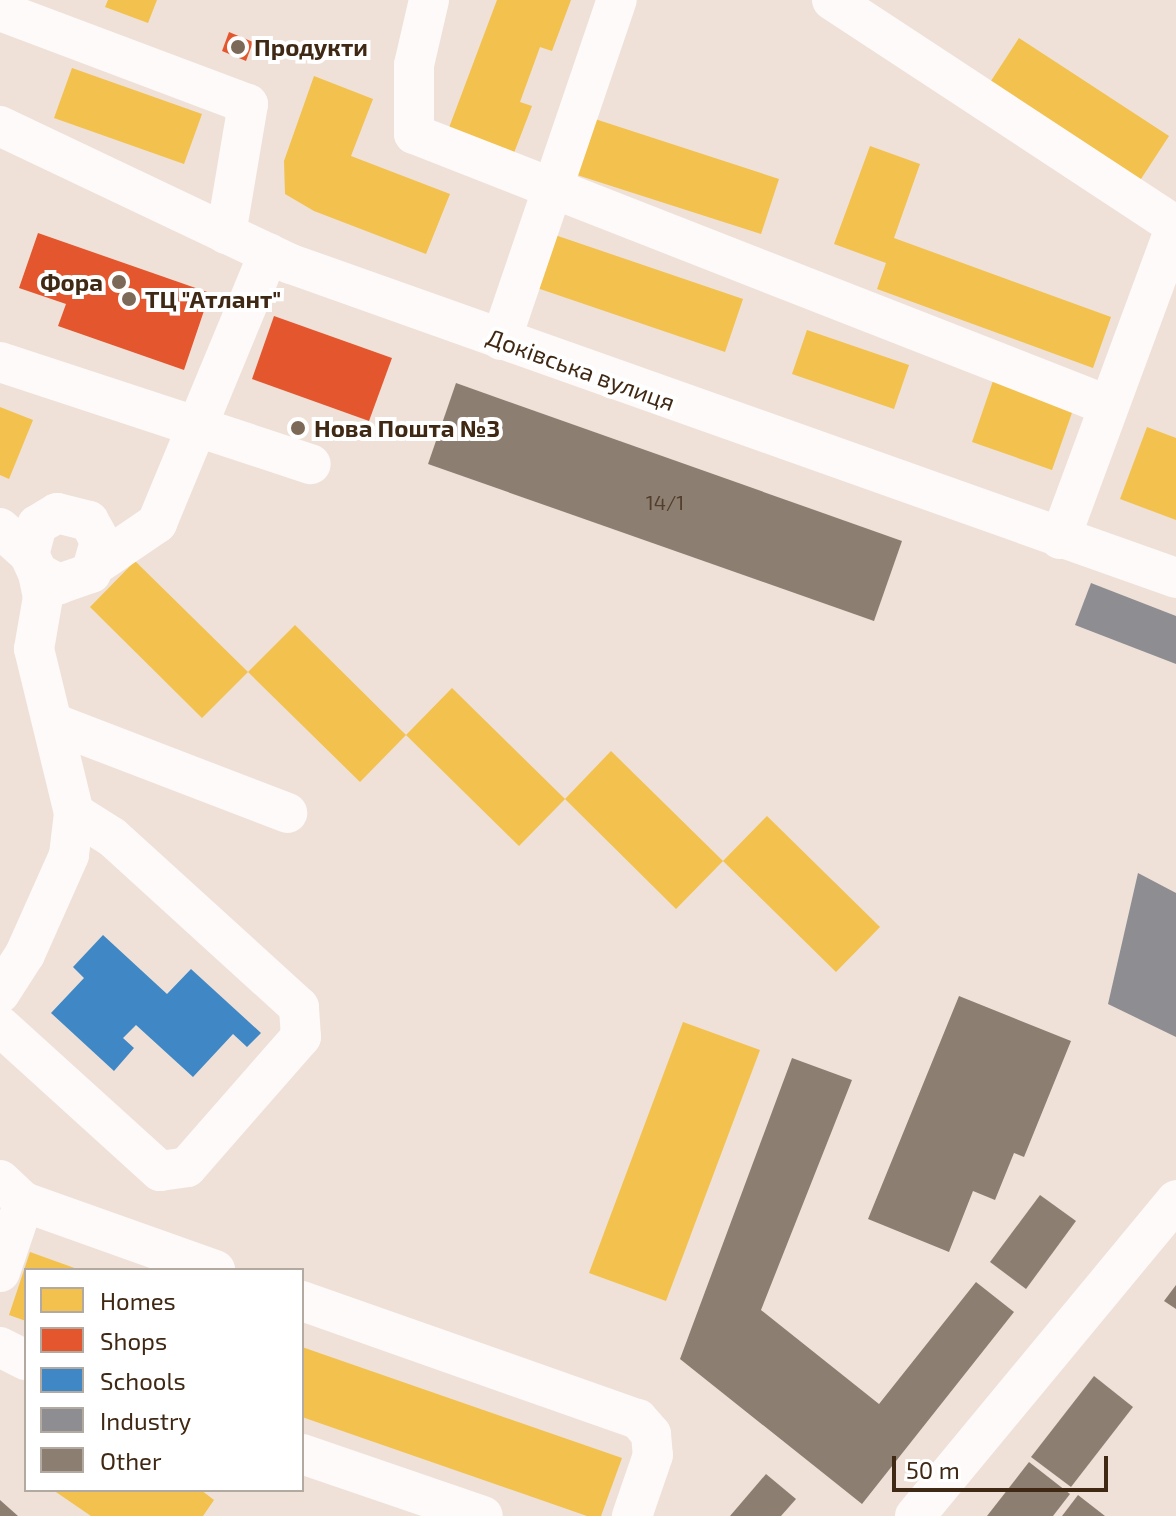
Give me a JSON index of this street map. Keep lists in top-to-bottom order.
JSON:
{
  "streets": {
    "street": ["Доківська вулиця"]
  },
  "places": [
    "Продукти",
    "Фора",
    "ТЦ \"Атлант\"",
    "Нова Пошта №3"
  ],
  "house_numbers": ["14/1"],
  "legend": [
    "Homes",
    "Shops",
    "Schools",
    "Industry",
    "Other"
  ],
  "scale_bar": "50 m"
}
